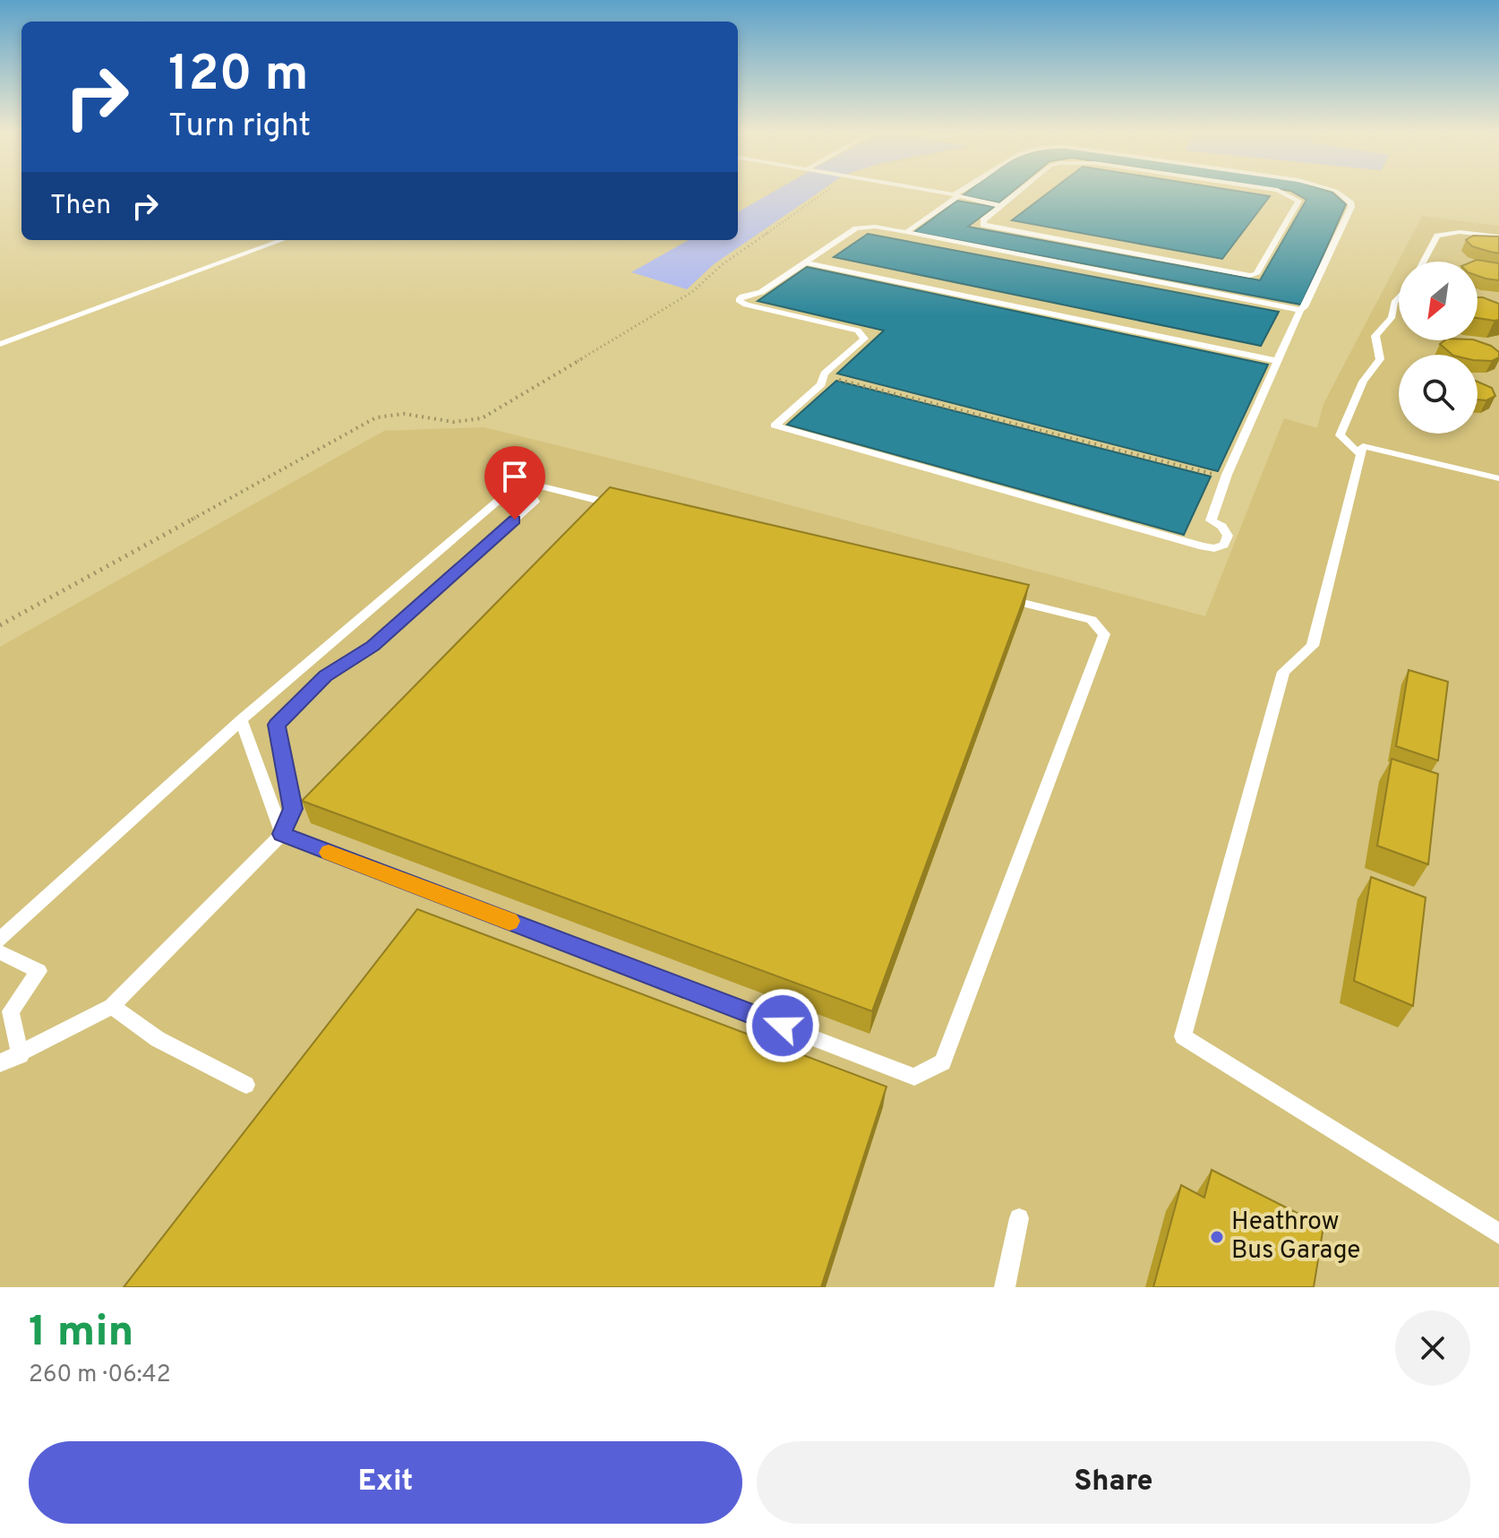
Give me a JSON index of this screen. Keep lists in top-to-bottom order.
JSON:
{
  "places": ["Heathrow Bus Garage"],
  "north": "bottom left",
  "page": {
    "turn": ["120 m", "Turn right"],
    "then": "Then",
    "heading": ["1 min", "260 m · 06:42"],
    "buttons": ["Exit", "Share"]
  }
}
